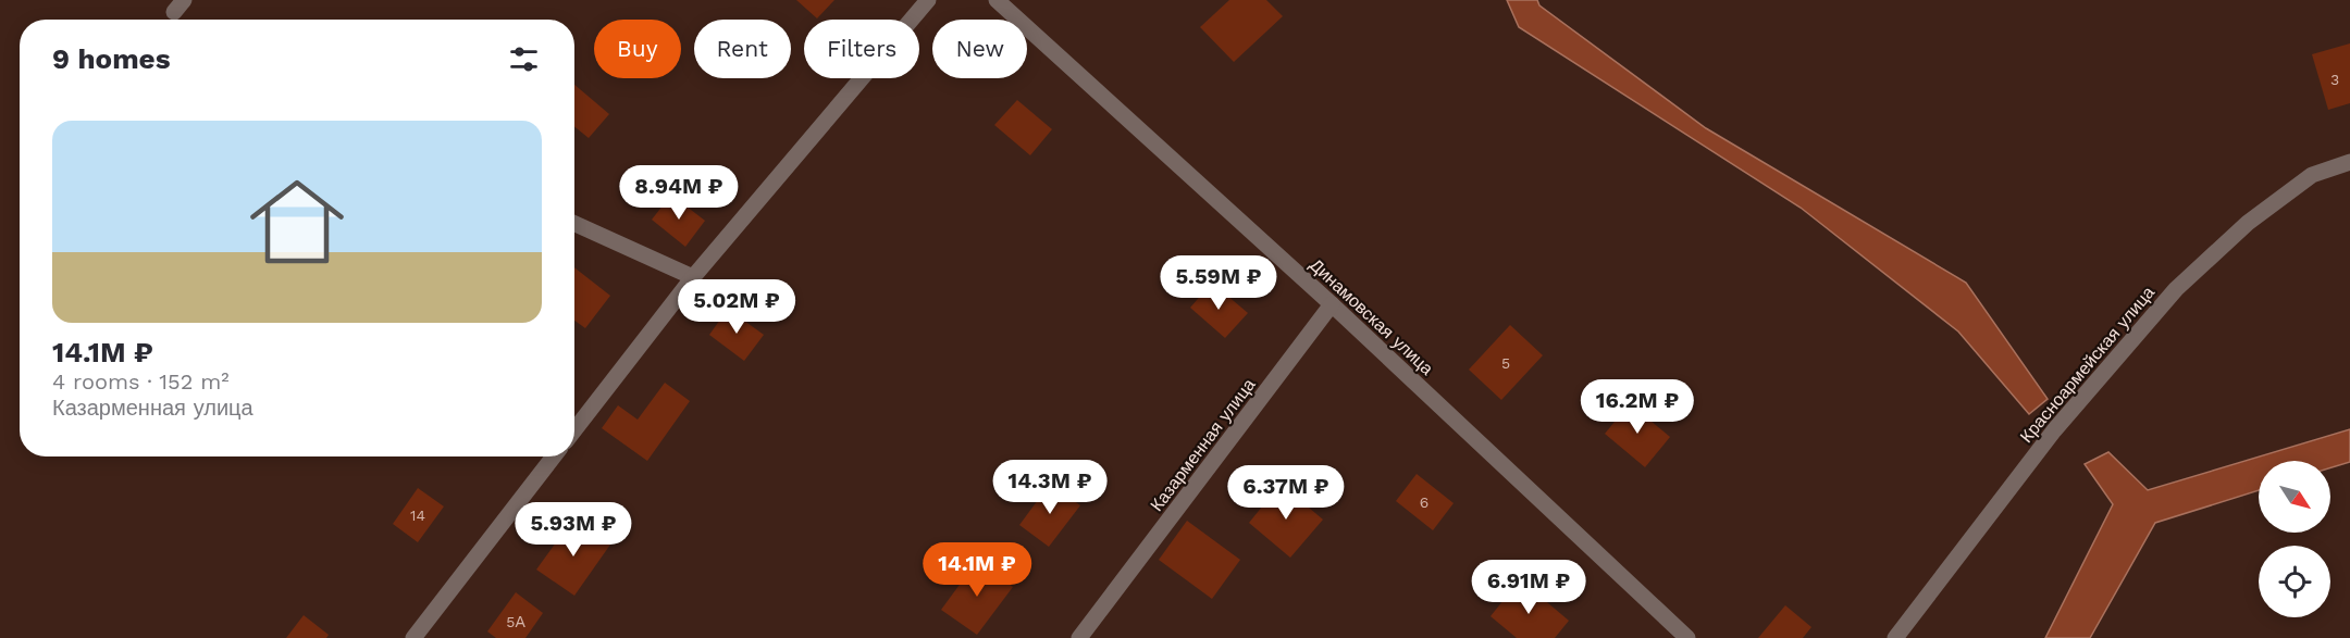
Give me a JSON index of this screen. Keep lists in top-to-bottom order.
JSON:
{
  "streets": {
    "street": ["Динамовская улица", "Красноармейская улица", "Казарменная улица"]
  },
  "crossings": [
    ["Динамовская улица", "Казарменная улица"]
  ],
  "house_numbers": [
    "3",
    "5",
    "6",
    "14",
    "5А"
  ],
  "north": "bottom right",
  "page": {
    "chip": [
      "Buy",
      "Rent",
      "Filters",
      "New"
    ],
    "heading": "9 homes",
    "list": [
      {
        "name": "14.1M ₽",
        "note": "4 rooms · 152 m² · Казарменная улица"
      }
    ],
    "price": [
      "8.94M ₽",
      "5.59M ₽",
      "5.02M ₽",
      "16.2M ₽",
      "14.3M ₽",
      "6.37M ₽",
      "5.93M ₽",
      "14.1M ₽",
      "6.91M ₽"
    ]
  }
}
